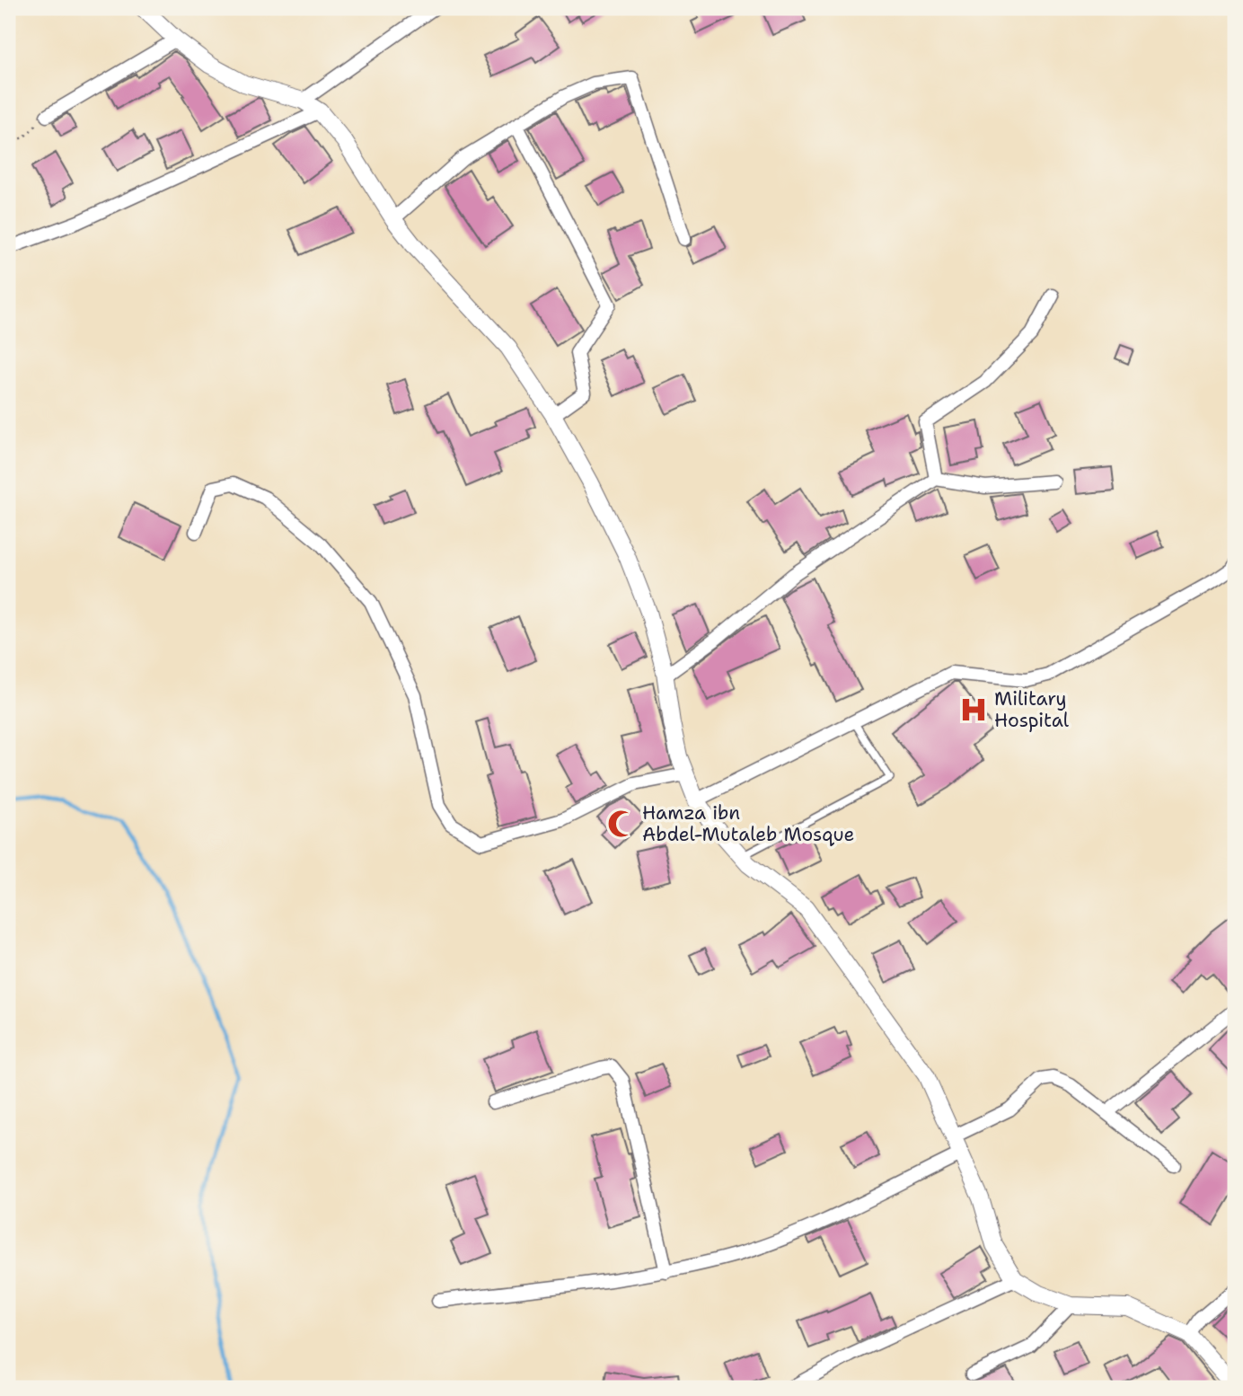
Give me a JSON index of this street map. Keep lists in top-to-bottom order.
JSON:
{
  "places": {
    "hospital": ["Military Hospital"],
    "mosque": ["Hamza ibn Abdel-Mutaleb Mosque"]
  }
}
